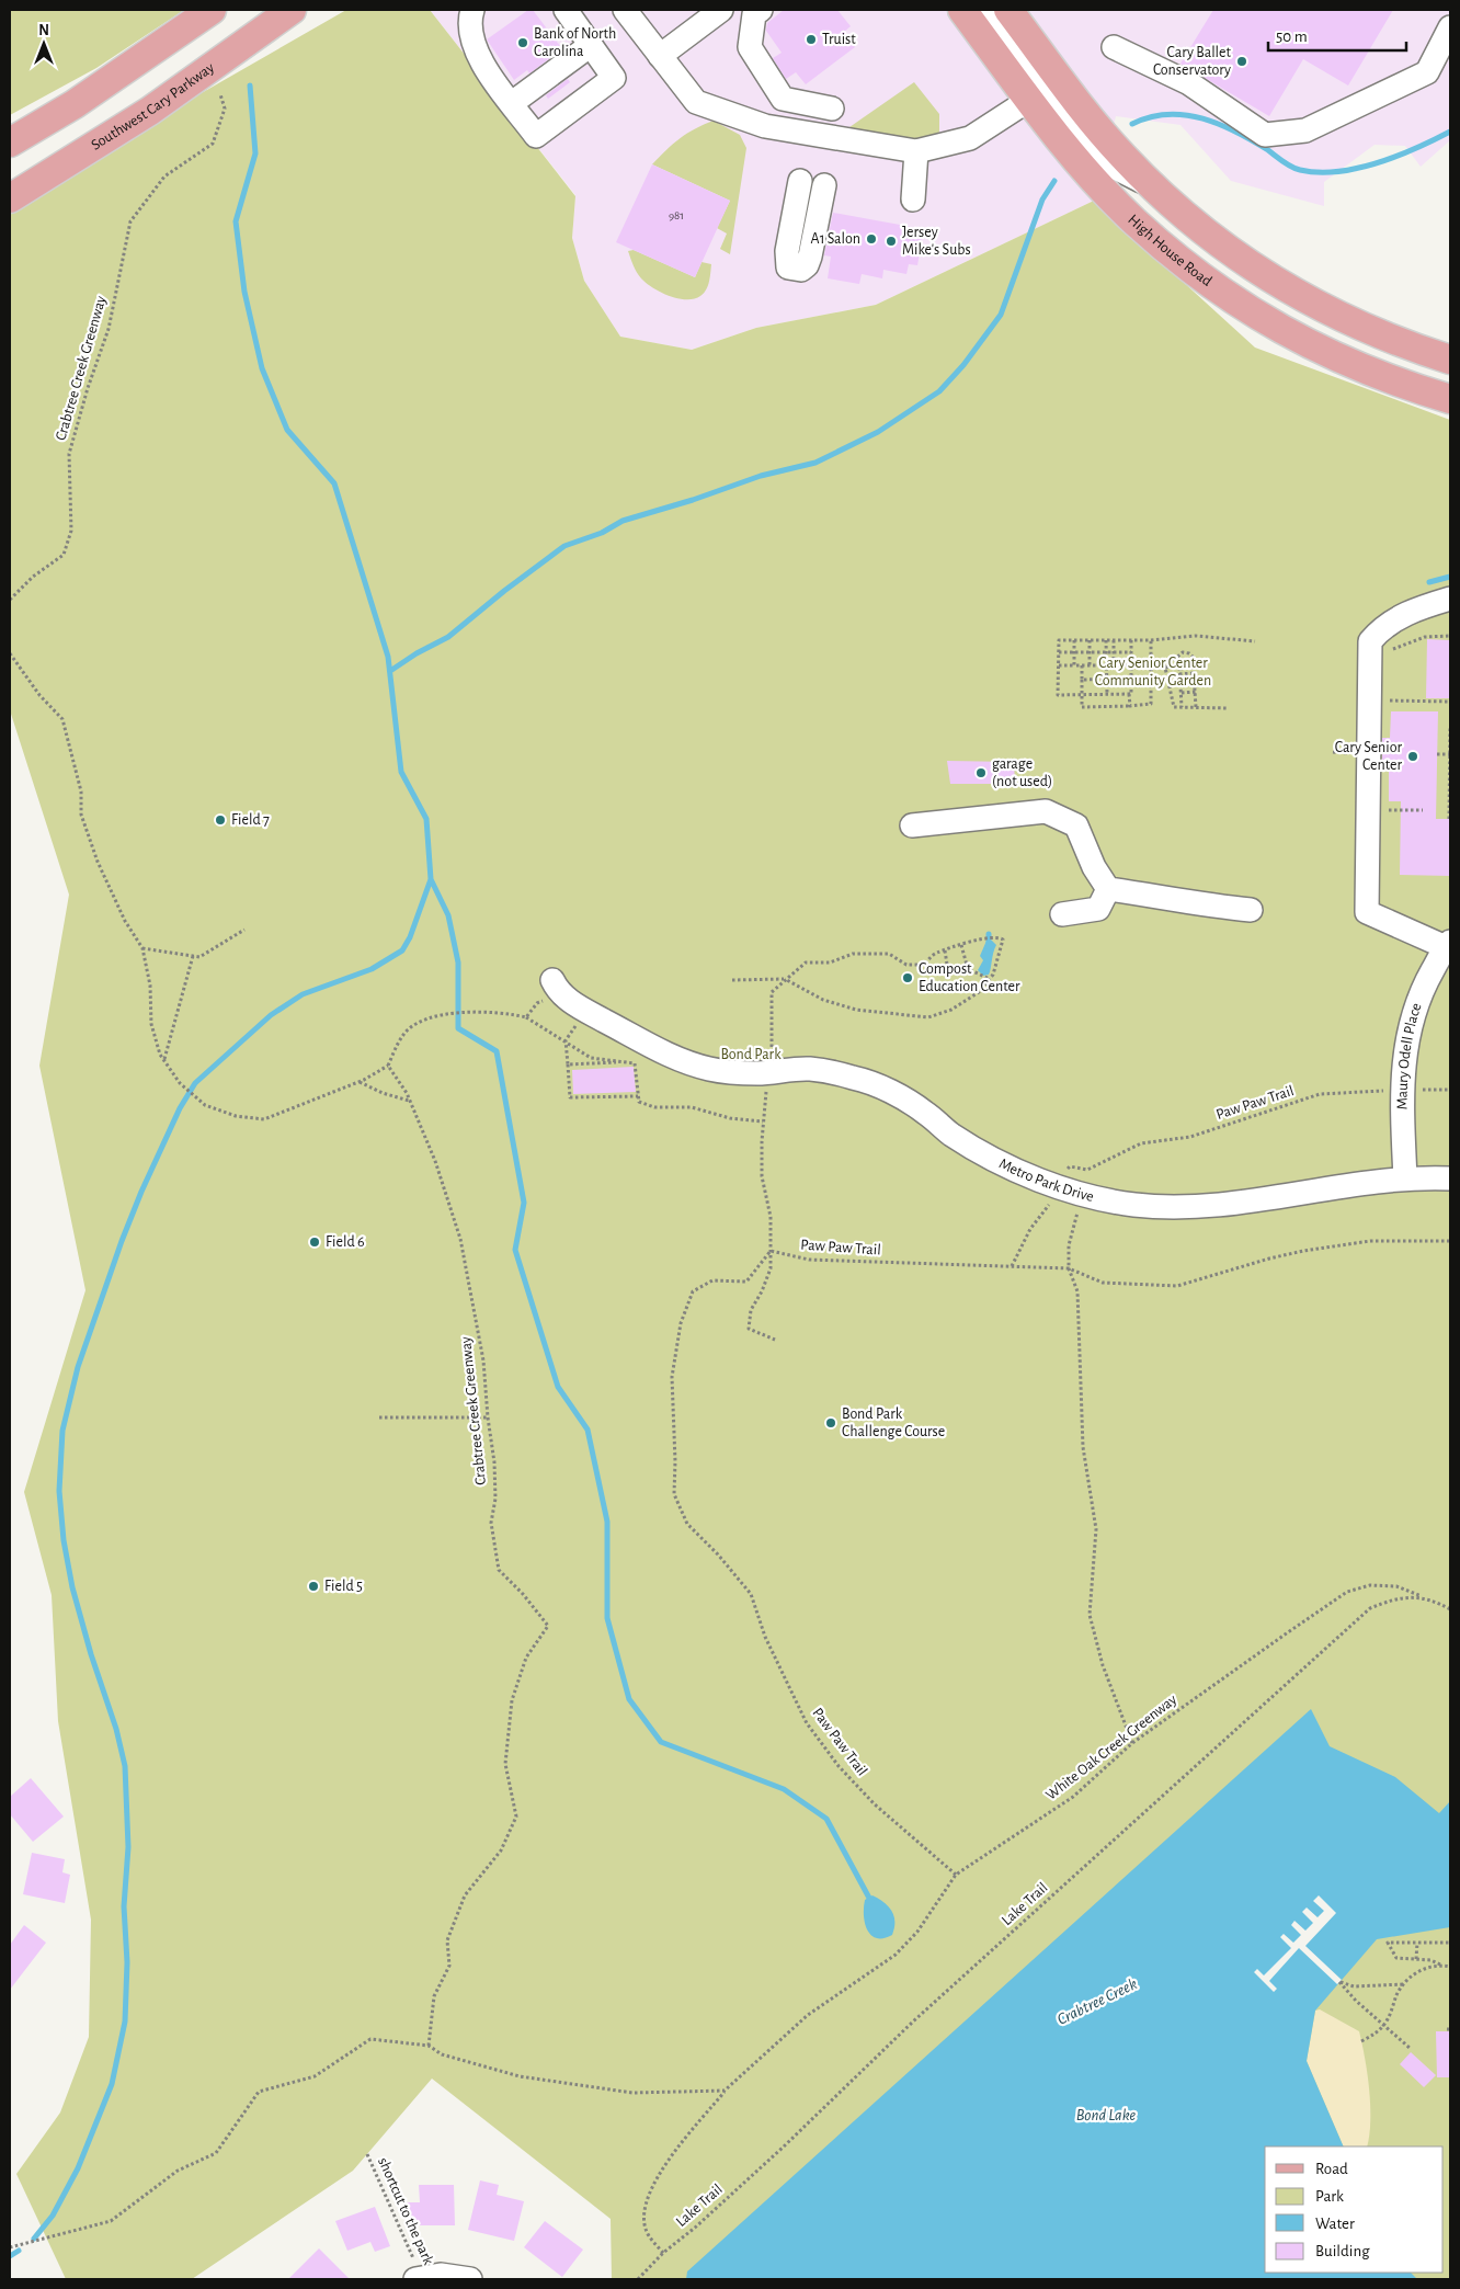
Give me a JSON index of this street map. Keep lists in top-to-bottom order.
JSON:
{
  "streets": {
    "main road": ["Southwest Cary Parkway", "High House Road"],
    "street": ["Maury Odell Place", "Metro Park Drive"],
    "path": [
      "Crabtree Creek Greenway",
      "Paw Paw Trail",
      "White Oak Creek Greenway",
      "Lake Trail",
      "shortcut to the park"
    ]
  },
  "crossings": [
    ["Maury Odell Place", "Paw Paw Trail"],
    ["Maury Odell Place", "Metro Park Drive"],
    ["Paw Paw Trail", "Metro Park Drive"],
    ["Paw Paw Trail", "White Oak Creek Greenway"],
    ["White Oak Creek Greenway", "Lake Trail"]
  ],
  "water": ["Crabtree Creek", "Bond Lake"],
  "parks": ["Cary Senior Center Community Garden", "Bond Park"],
  "places": [
    "Truist",
    "Bank of North Carolina",
    "Cary Ballet Conservatory",
    "A1 Salon",
    "Jersey Mike's Subs",
    "Cary Senior Center",
    "garage (not used)",
    "Field 7",
    "Compost Education Center",
    "Field 6",
    "Bond Park Challenge Course",
    "Field 5"
  ],
  "house_numbers": ["981"],
  "legend": [
    "Road",
    "Park",
    "Water",
    "Building"
  ],
  "scale_bar": "50 m",
  "north": "top"
}
